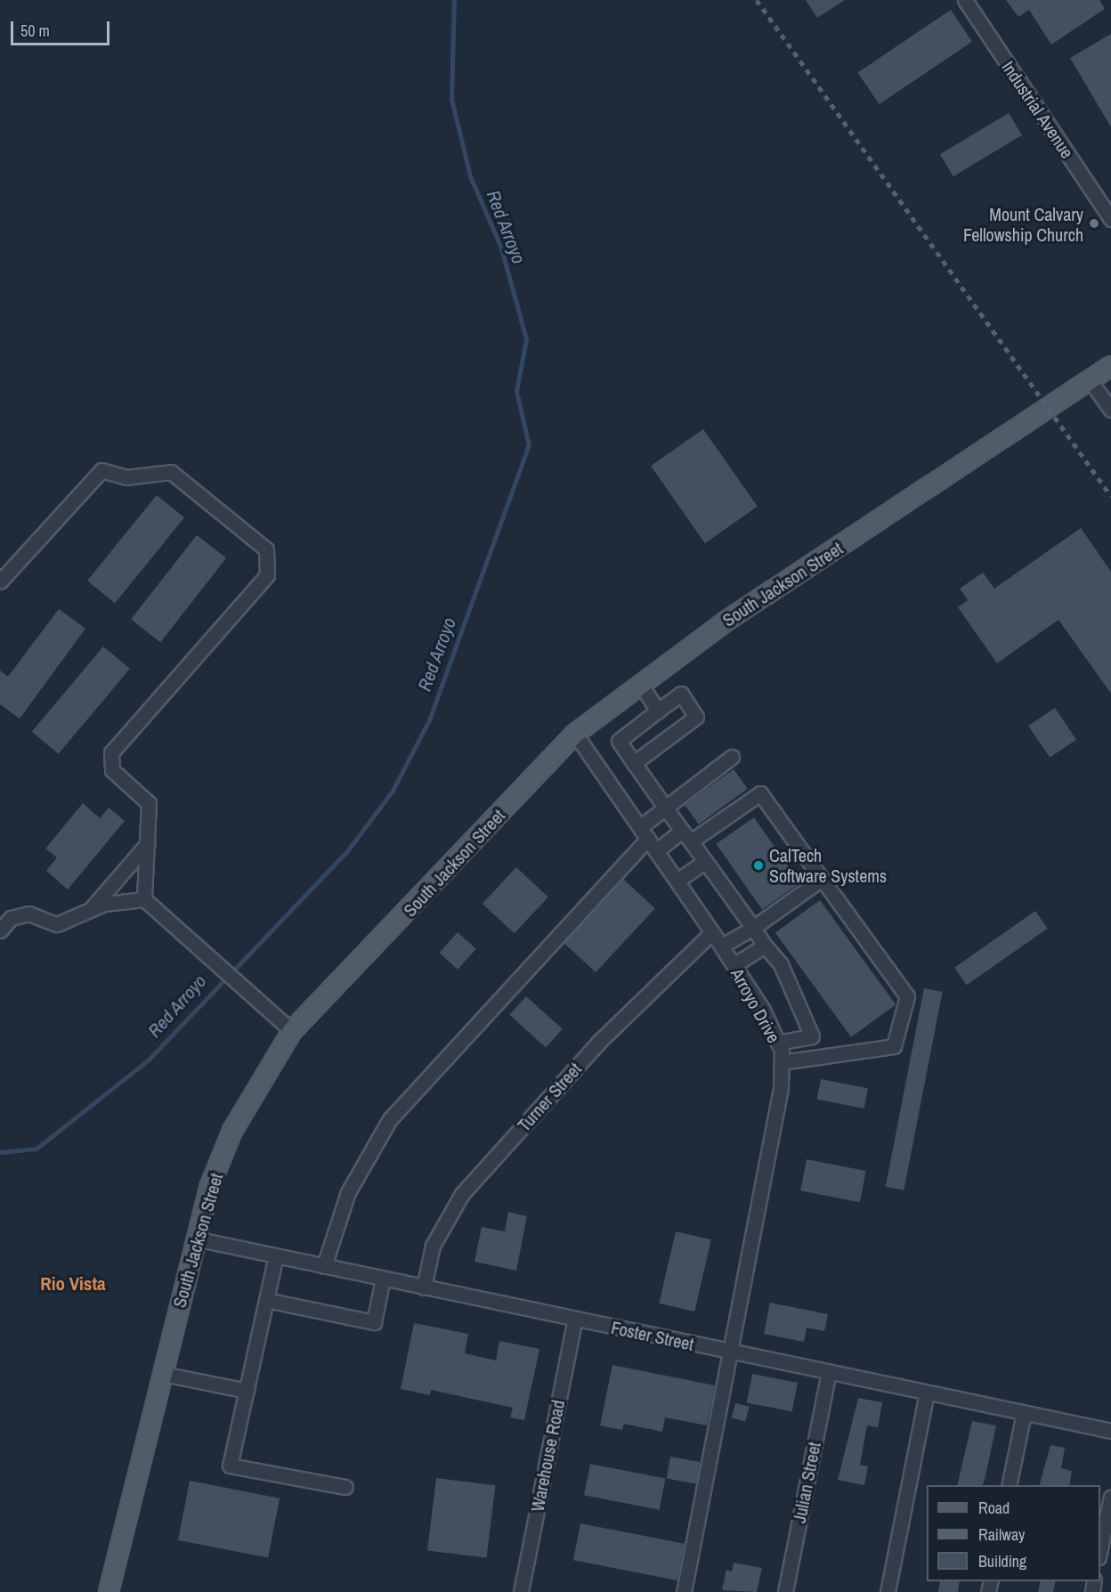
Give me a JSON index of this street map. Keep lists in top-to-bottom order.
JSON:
{
  "streets": {
    "main road": ["South Jackson Street"],
    "street": [
      "Industrial Avenue",
      "Arroyo Drive",
      "Turner Street",
      "Foster Street",
      "Warehouse Road",
      "Julian Street"
    ]
  },
  "crossings": [
    ["South Jackson Street", "Arroyo Drive"],
    ["South Jackson Street", "Foster Street"],
    ["Arroyo Drive", "Turner Street"],
    ["Arroyo Drive", "Foster Street"],
    ["Turner Street", "Foster Street"],
    ["Foster Street", "Warehouse Road"],
    ["Foster Street", "Julian Street"]
  ],
  "districts": ["Rio Vista"],
  "water": ["Red Arroyo"],
  "places": ["Mount Calvary Fellowship Church", "CalTech Software Systems"],
  "legend": ["Road", "Railway", "Building"],
  "scale_bar": "50 m"
}
